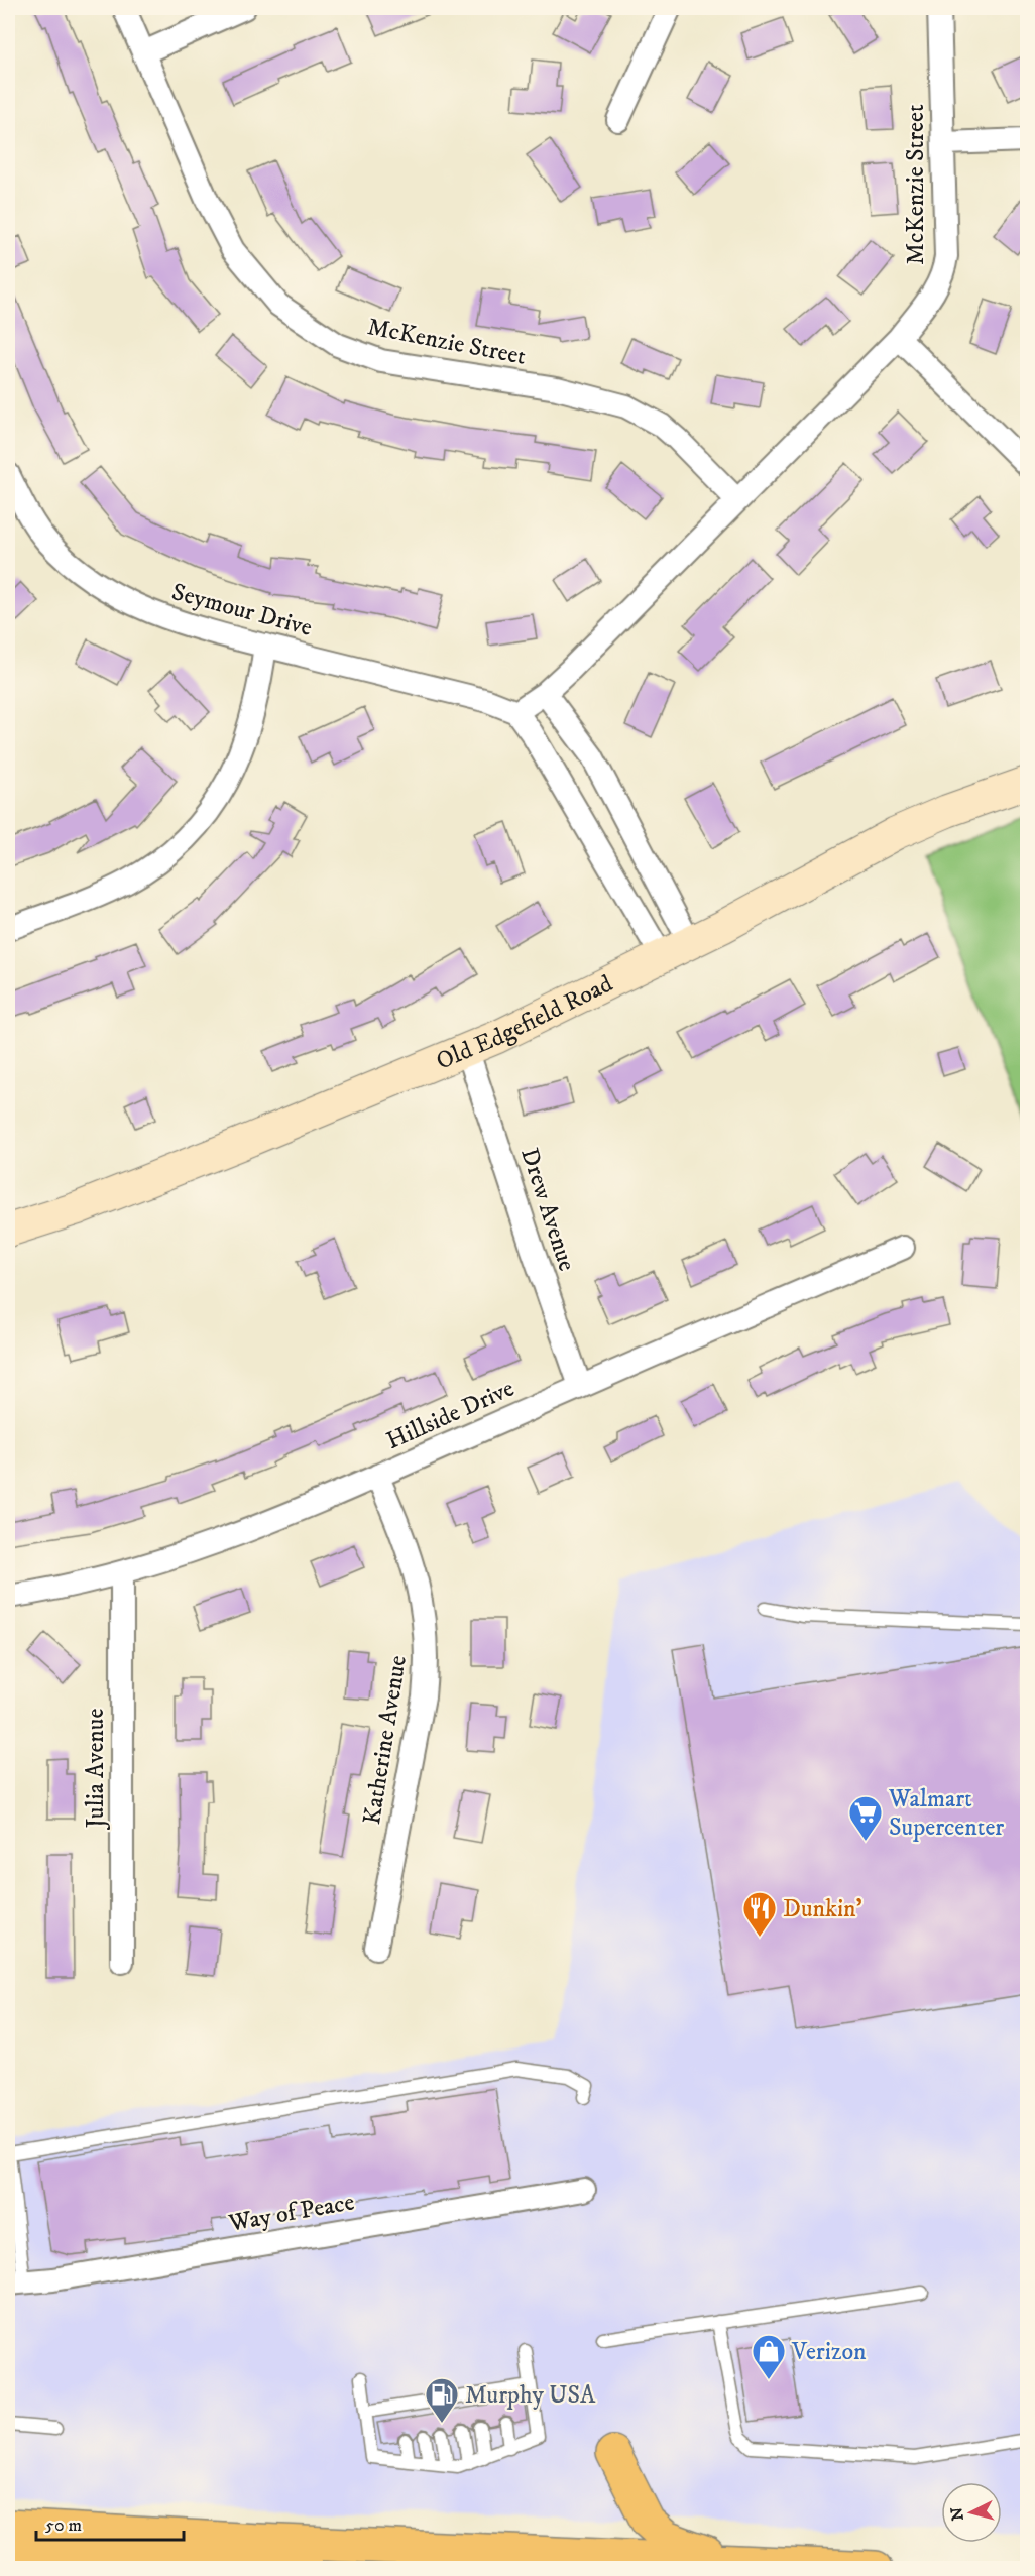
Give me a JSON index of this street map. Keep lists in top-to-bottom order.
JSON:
{
  "streets": {
    "street": [
      "McKenzie Street",
      "Seymour Drive",
      "Old Edgefield Road",
      "Drew Avenue",
      "Hillside Drive",
      "Katherine Avenue",
      "Julia Avenue",
      "Way of Peace"
    ]
  },
  "crossings": [
    ["Old Edgefield Road", "Drew Avenue"],
    ["Drew Avenue", "Hillside Drive"],
    ["Hillside Drive", "Katherine Avenue"],
    ["Hillside Drive", "Julia Avenue"]
  ],
  "places": {
    "supermarket": ["Walmart Supercenter"],
    "restaurant": ["Dunkin'"],
    "shop": ["Verizon"],
    "fuel station": ["Murphy USA"]
  },
  "scale_bar": "50 m",
  "north": "left"
}
